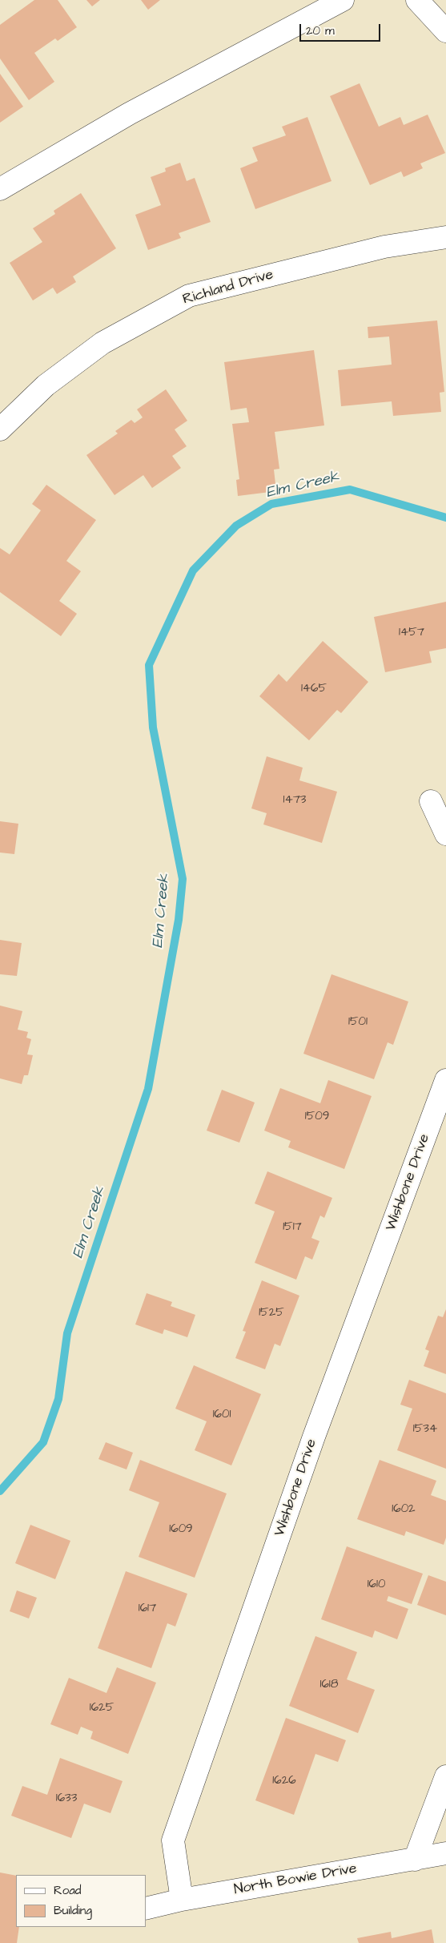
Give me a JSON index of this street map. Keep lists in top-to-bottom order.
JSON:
{
  "streets": {
    "street": ["Richland Drive", "Wishbone Drive", "North Bowie Drive"]
  },
  "crossings": [
    ["Wishbone Drive", "North Bowie Drive"]
  ],
  "water": ["Elm Creek"],
  "house_numbers": [
    "1457",
    "1465",
    "1473",
    "1501",
    "1509",
    "1517",
    "1525",
    "1601",
    "1534",
    "1602",
    "1609",
    "1610",
    "1617",
    "1618",
    "1625",
    "1626",
    "1633"
  ],
  "legend": ["Road", "Building"],
  "scale_bar": "20 m"
}
